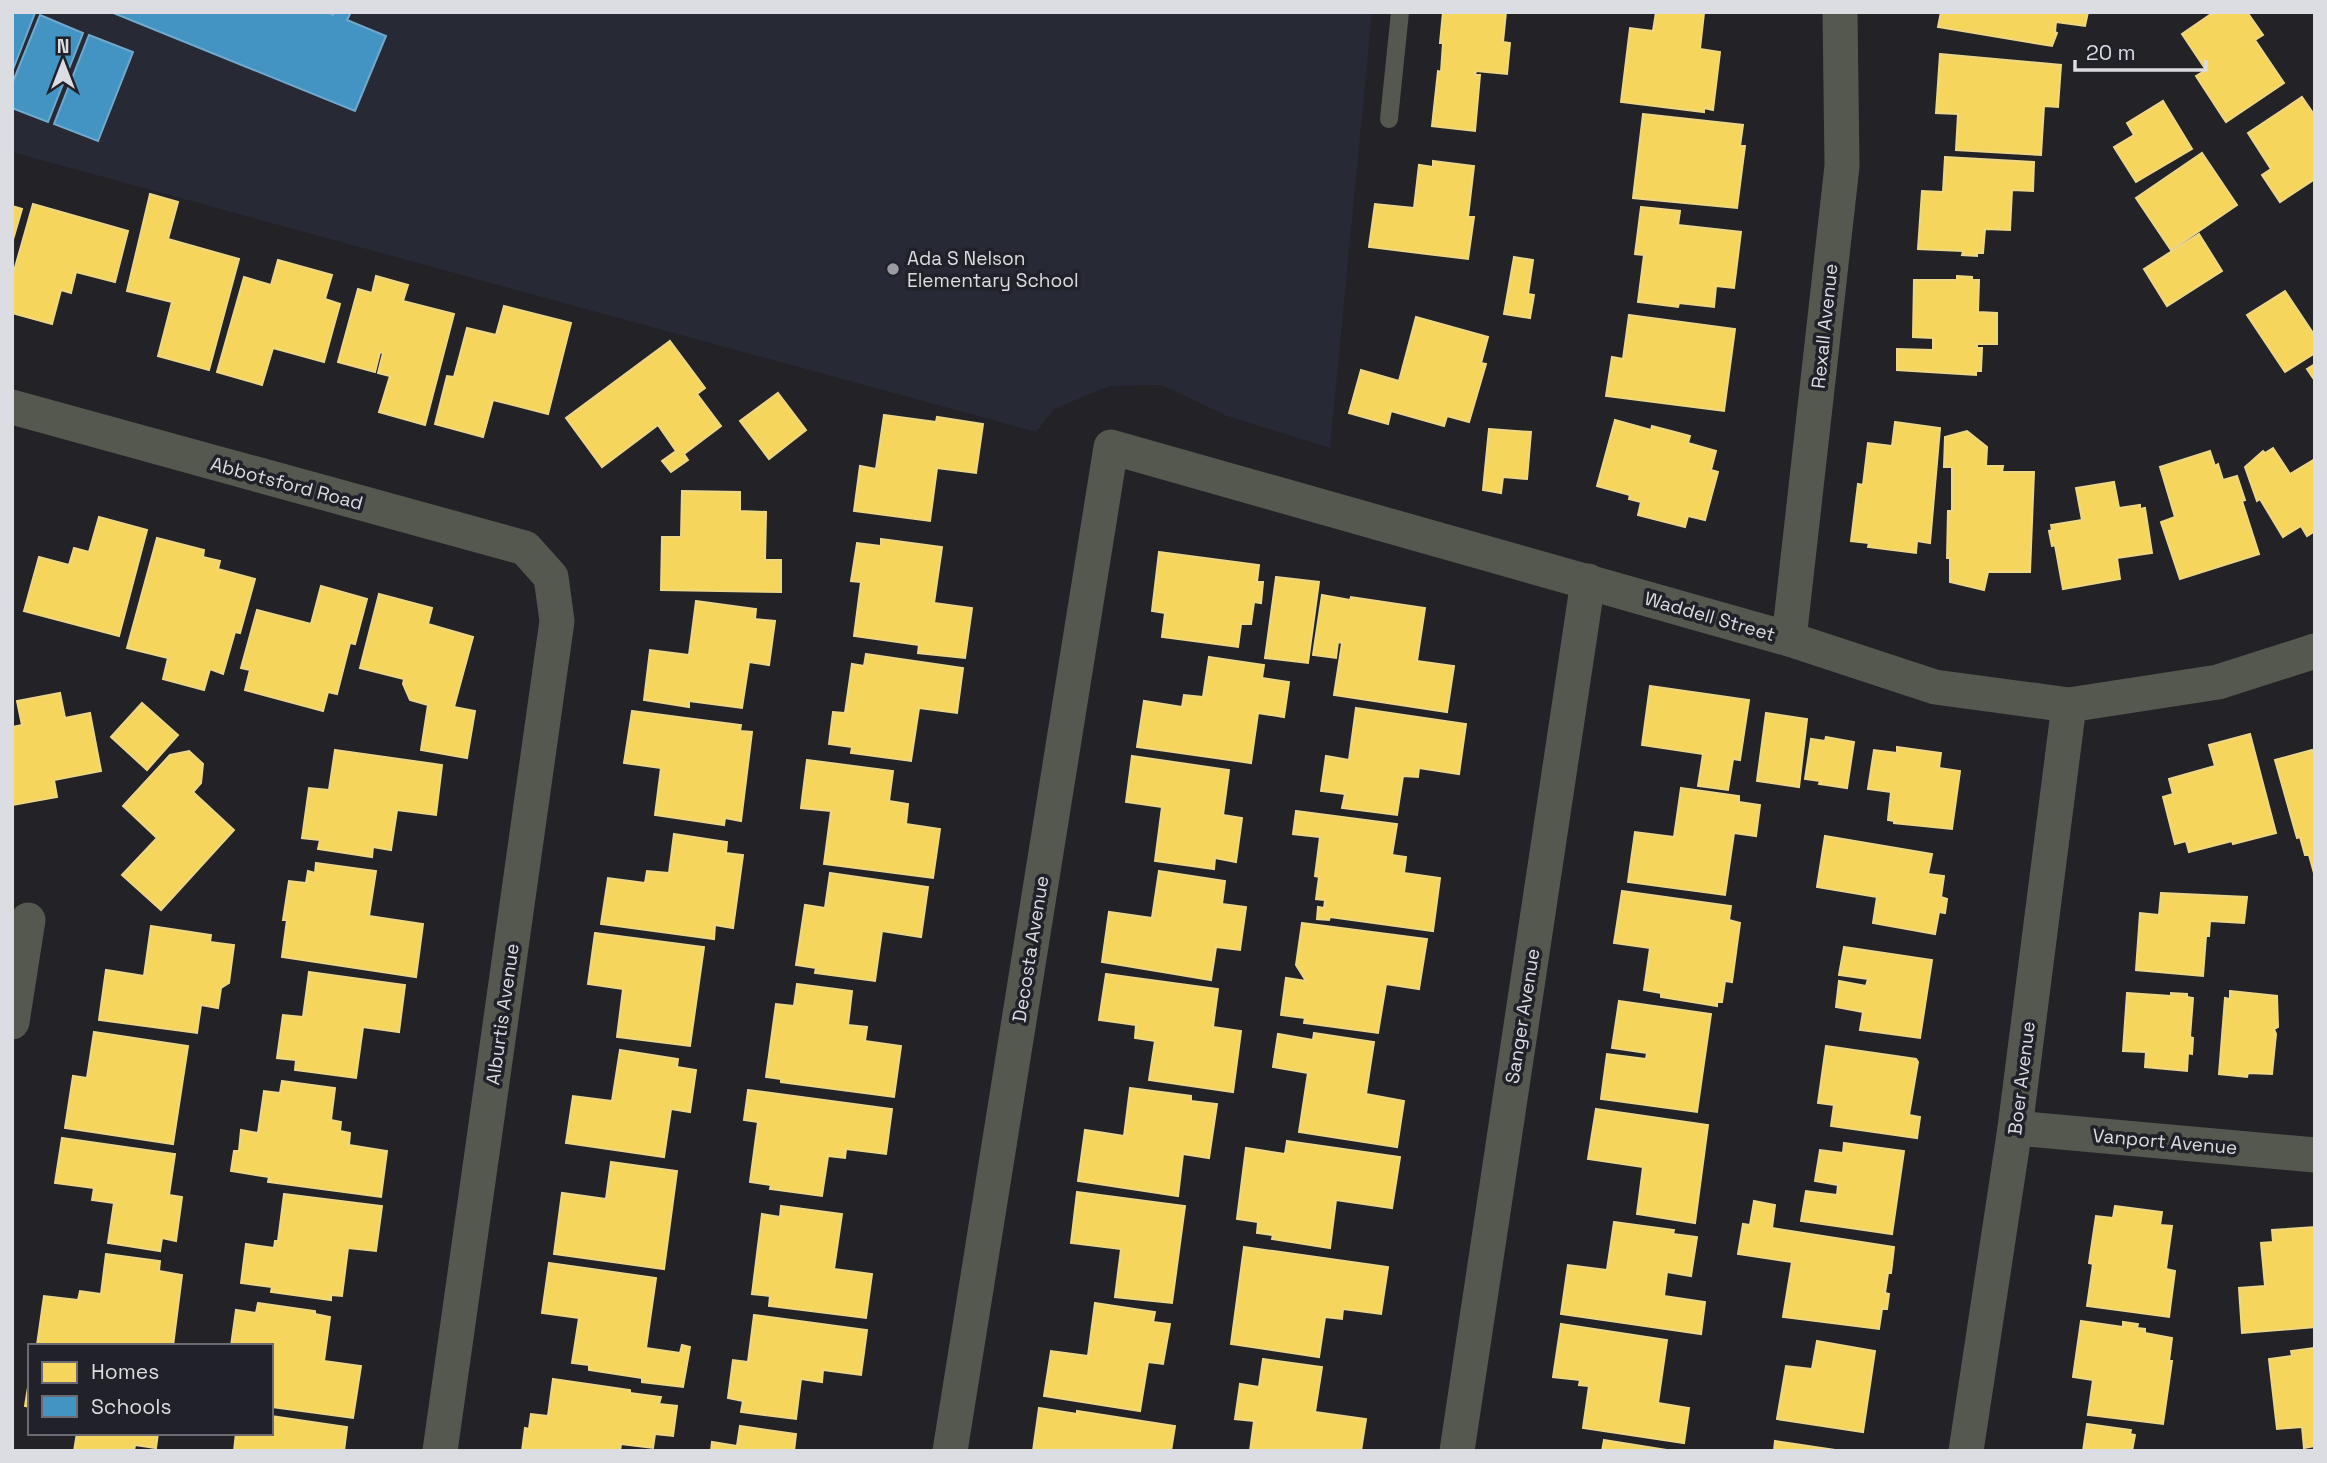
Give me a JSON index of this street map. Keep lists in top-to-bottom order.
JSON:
{
  "streets": {
    "street": [
      "Rexall Avenue",
      "Abbotsford Road",
      "Waddell Street",
      "Decosta Avenue",
      "Alburtis Avenue",
      "Sanger Avenue",
      "Boer Avenue",
      "Vanport Avenue"
    ]
  },
  "crossings": [
    ["Rexall Avenue", "Waddell Street"],
    ["Abbotsford Road", "Alburtis Avenue"],
    ["Waddell Street", "Decosta Avenue"],
    ["Waddell Street", "Sanger Avenue"],
    ["Waddell Street", "Boer Avenue"],
    ["Boer Avenue", "Vanport Avenue"]
  ],
  "places": ["Ada S Nelson Elementary School"],
  "legend": ["Homes", "Schools"],
  "scale_bar": "20 m",
  "north": "top"
}
